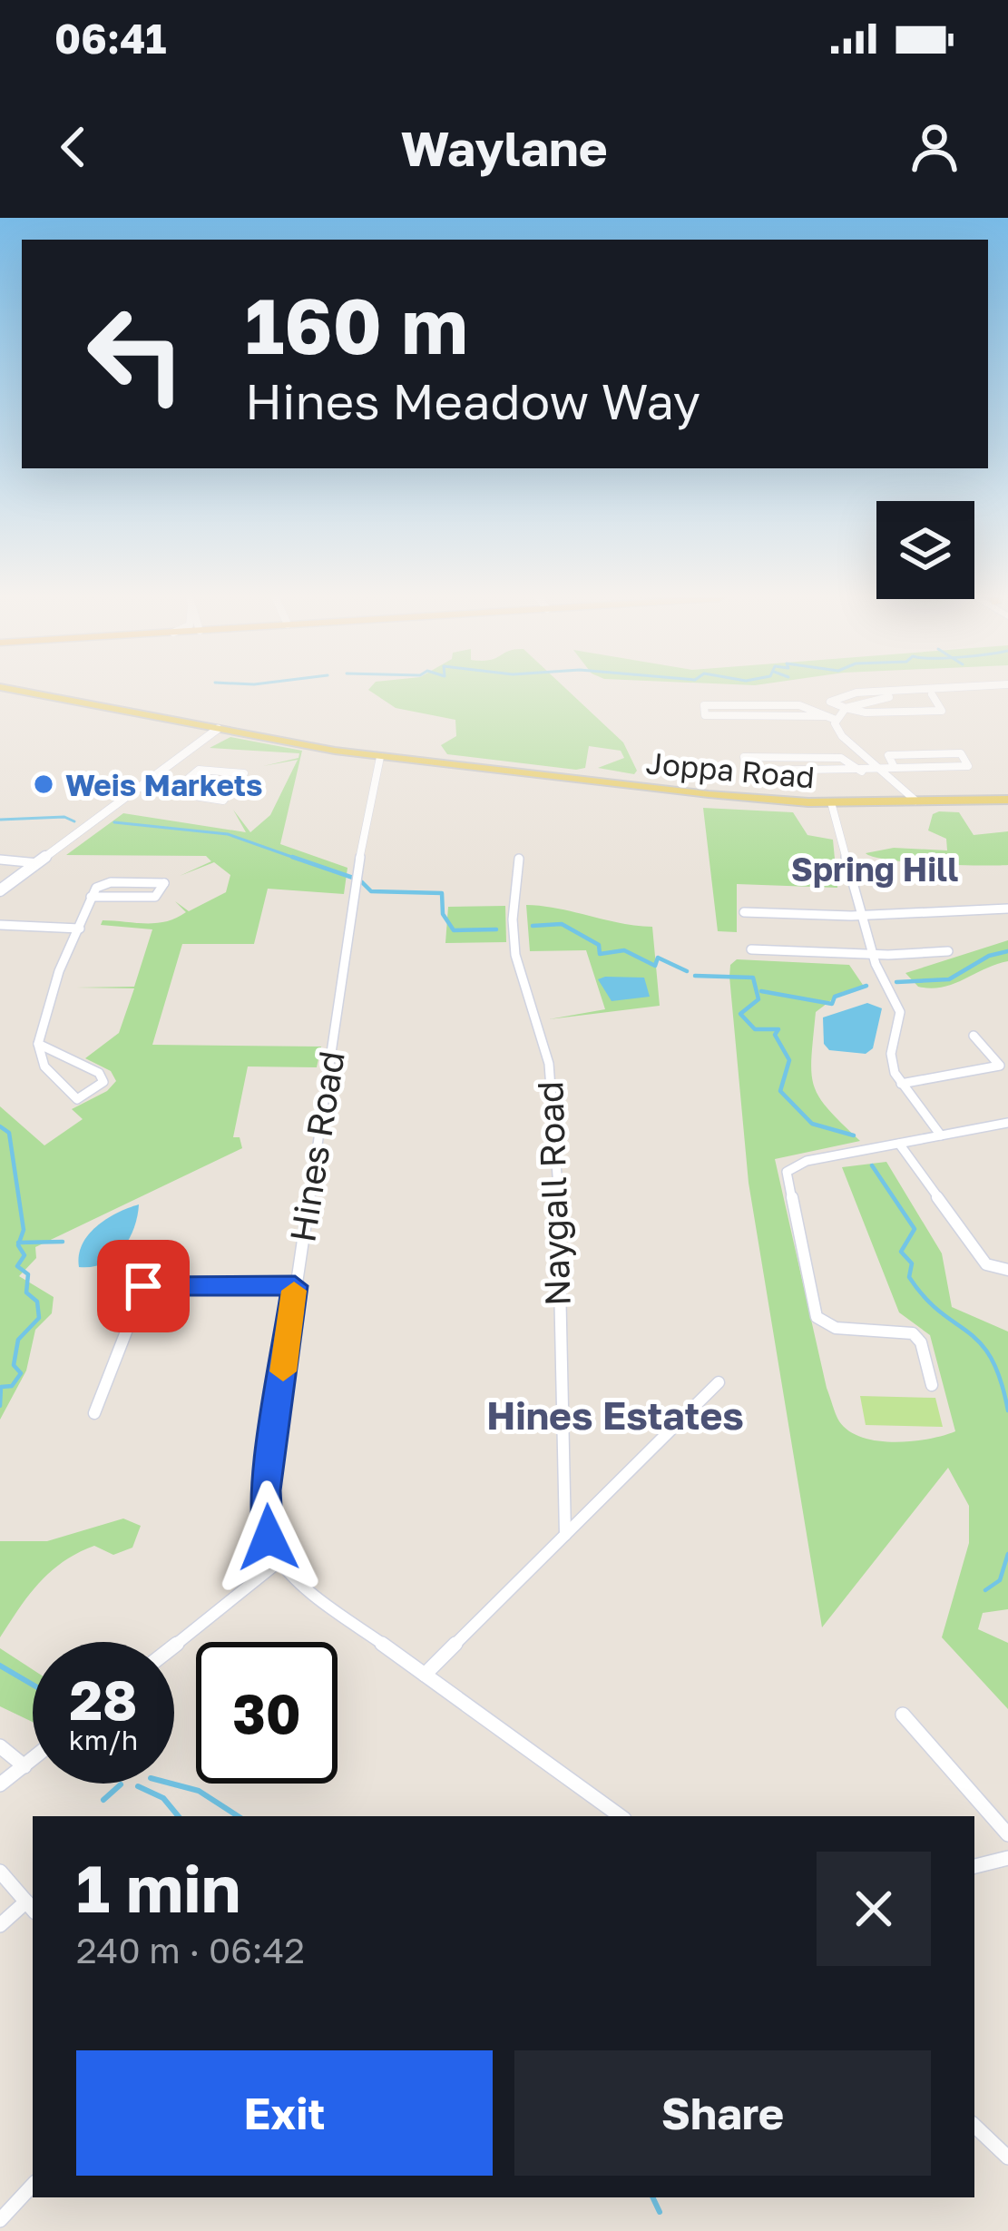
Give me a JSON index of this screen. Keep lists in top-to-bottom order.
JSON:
{
  "streets": {
    "main road": ["Joppa Road"],
    "street": ["Hines Road", "Naygall Road"]
  },
  "crossings": [
    ["Joppa Road", "Hines Road"]
  ],
  "districts": ["Spring Hill", "Hines Estates"],
  "places": ["Weis Markets"],
  "page": {
    "status": "06:41",
    "header": "Waylane",
    "turn": ["160 m", "Hines Meadow Way"],
    "speed": "28 km/h",
    "limit": "30",
    "heading": ["1 min", "240 m · 06:42"],
    "buttons": ["Exit", "Share"]
  }
}
